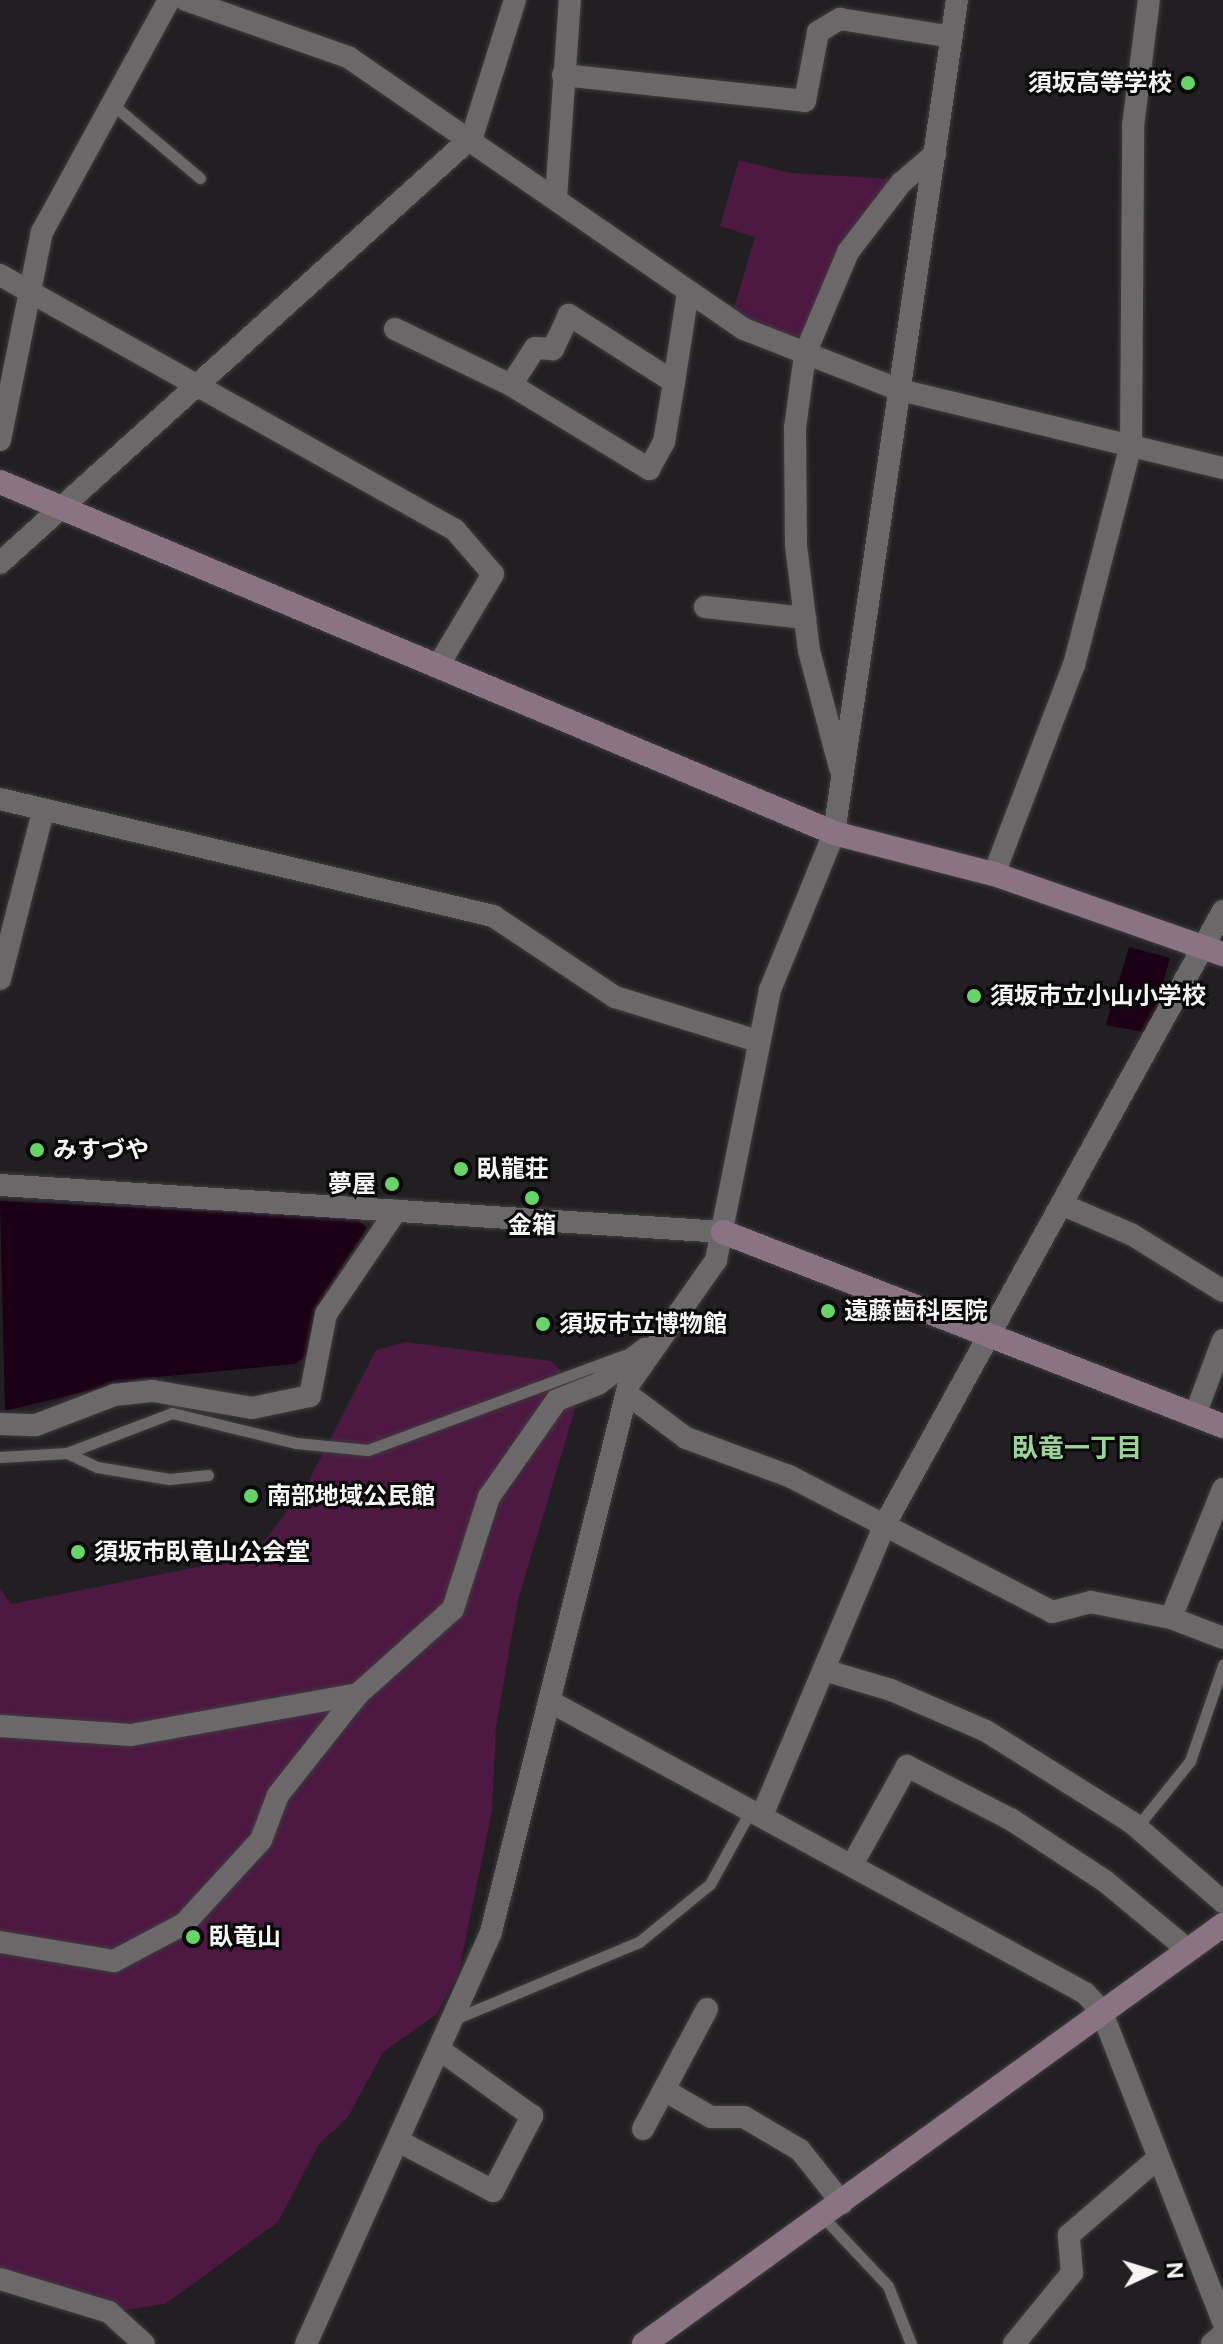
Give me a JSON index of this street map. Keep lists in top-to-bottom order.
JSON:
{
  "districts": ["臥竜一丁目"],
  "places": [
    "須坂高等学校",
    "須坂市立小山小学校",
    "みすづや",
    "臥龍荘",
    "夢屋",
    "金箱",
    "遠藤歯科医院",
    "須坂市立博物館",
    "南部地域公民館",
    "須坂市臥竜山公会堂",
    "臥竜山"
  ],
  "north": "right"
}
